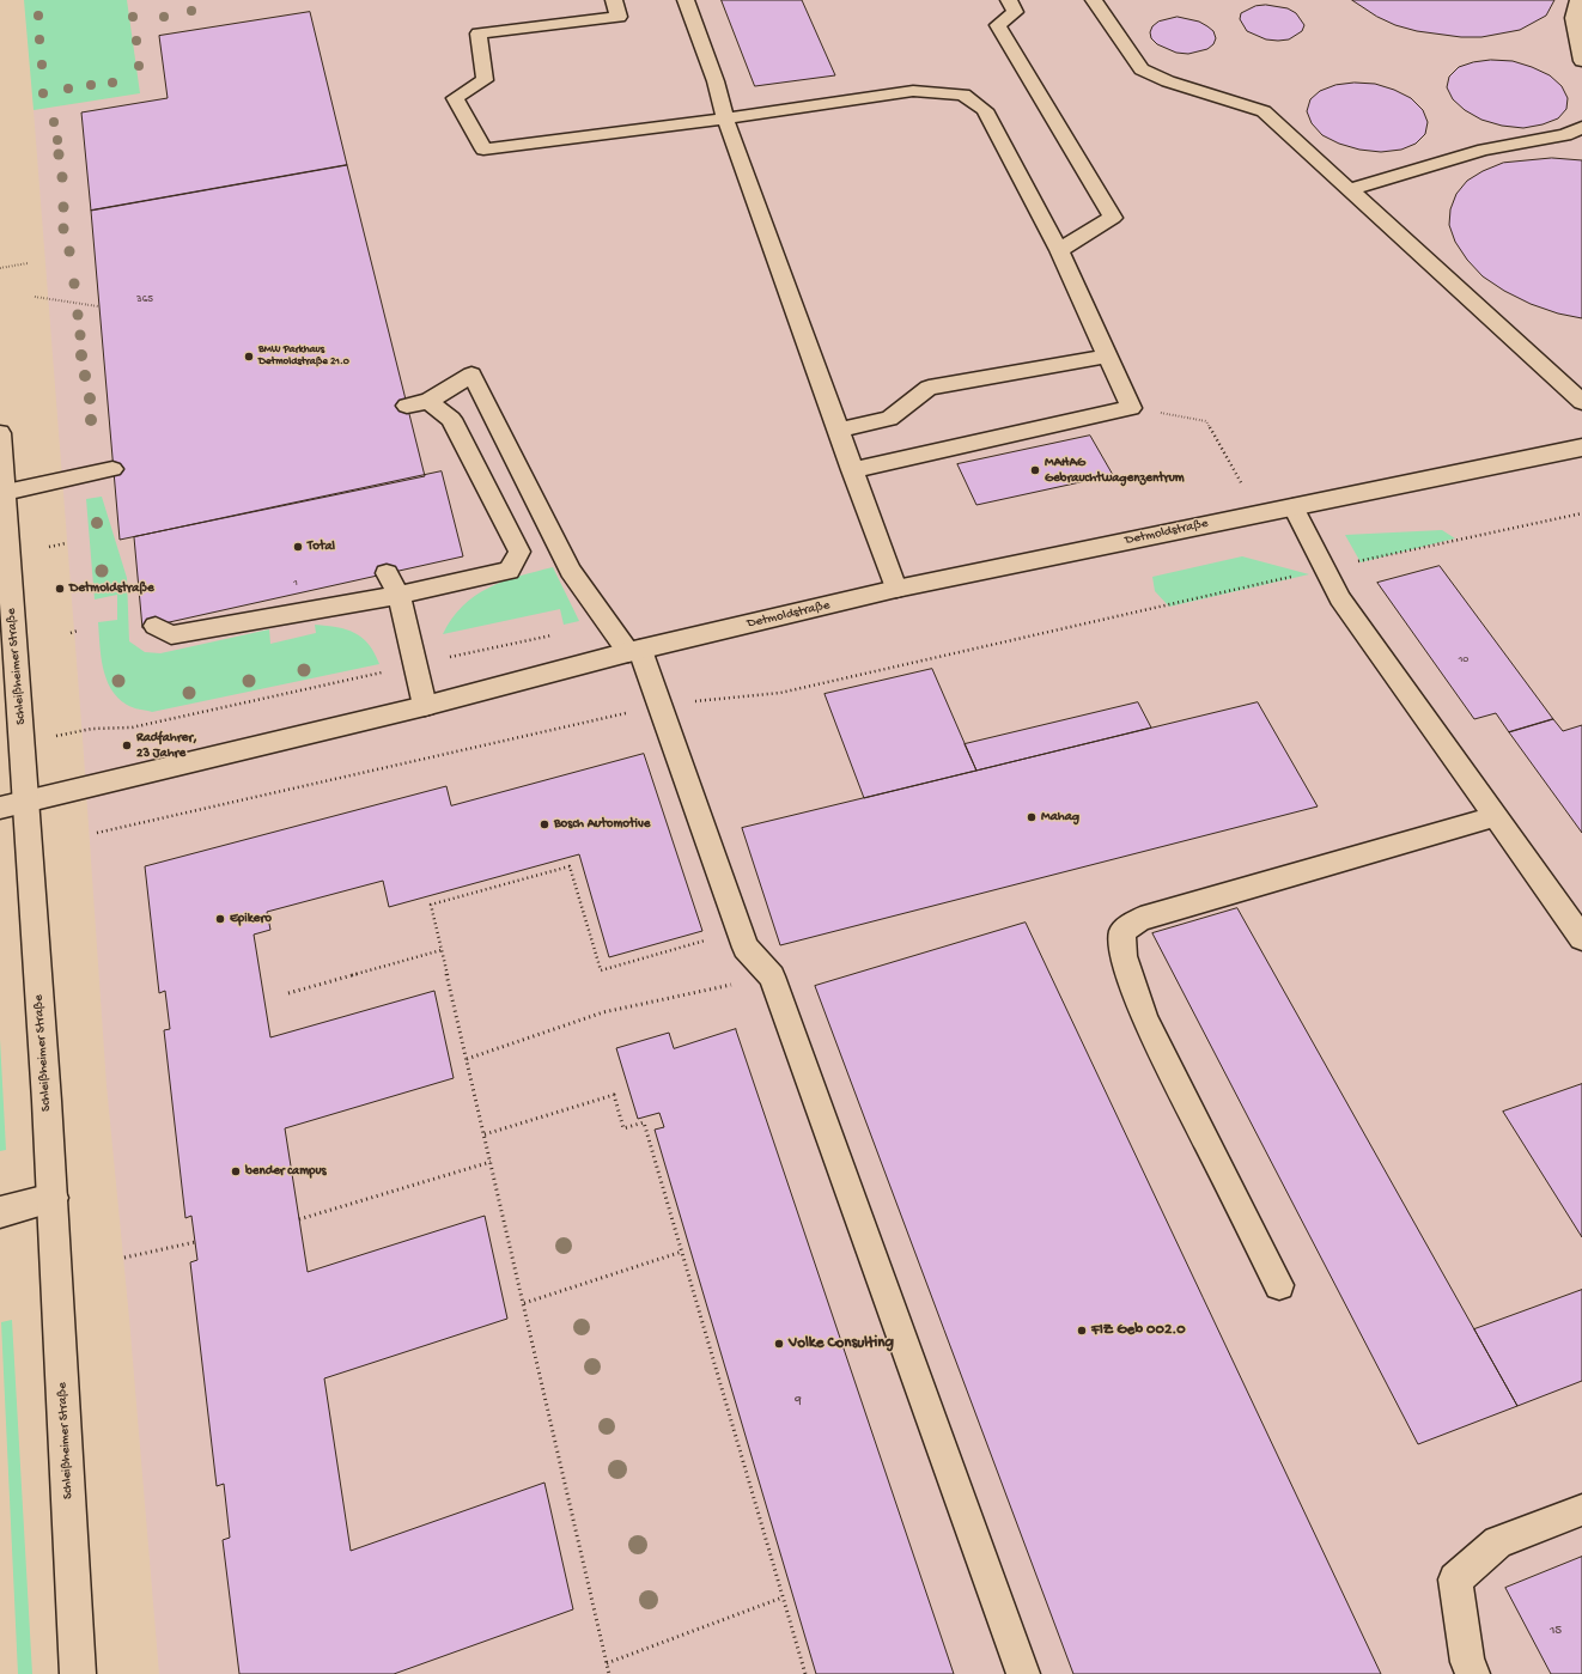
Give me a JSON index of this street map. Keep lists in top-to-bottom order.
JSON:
{
  "streets": {
    "street": ["Detmoldstraße", "Schleißheimer Straße"]
  },
  "crossings": [
    ["Detmoldstraße", "Schleißheimer Straße"]
  ],
  "places": [
    "BMW Parkhaus Detmoldstraße 21.0",
    "MAHAG Gebrauchtwagenzentrum",
    "Total",
    "Detmoldstraße",
    "Radfahrer, 23 Jahre",
    "Mahag",
    "Bosch Automotive",
    "Epikero",
    "bender campus",
    "FIZ Geb 002.0",
    "Volke Consulting"
  ],
  "house_numbers": [
    "365",
    "1",
    "10",
    "9",
    "15"
  ]
}
